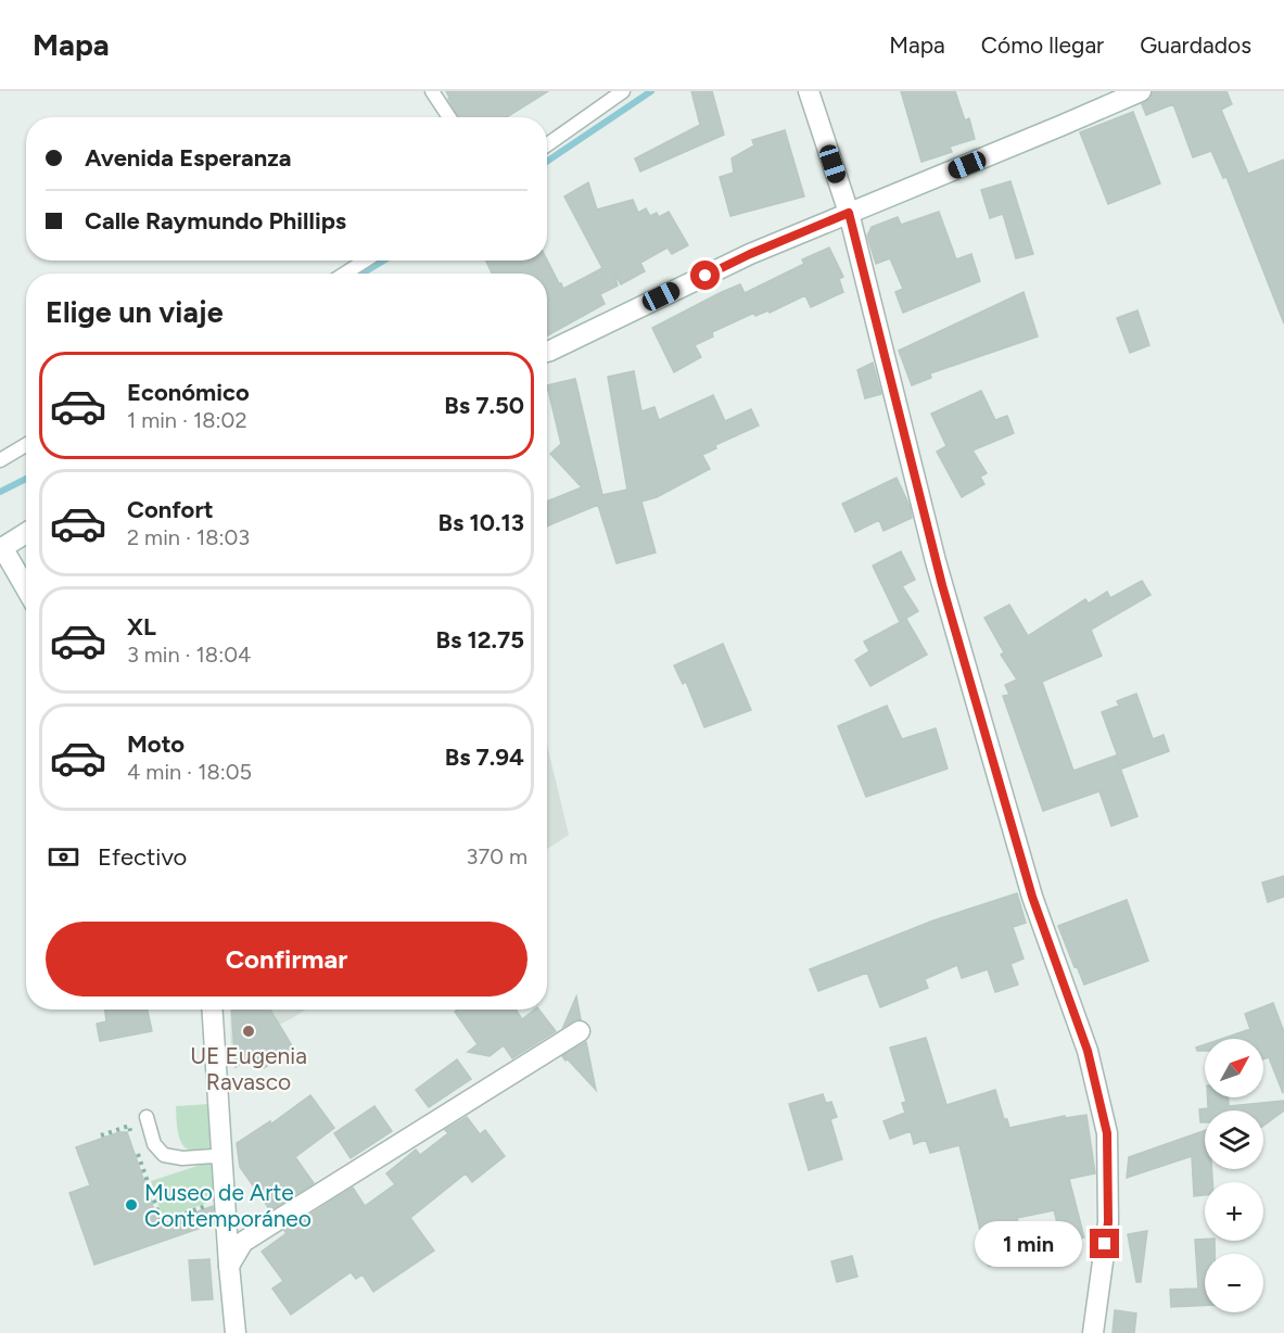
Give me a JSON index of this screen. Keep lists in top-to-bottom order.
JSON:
{
  "places": ["UE Eugenia Ravasco", "Museo de Arte Contemporáneo"],
  "north": "top right",
  "page": {
    "header": "Mapa",
    "nav": ["Mapa", "Cómo llegar", "Guardados"],
    "banner": ["Avenida Esperanza", "Calle Raymundo Phillips"],
    "heading": "Elige un viaje",
    "list": [
      {
        "name": "Económico",
        "note": "1 min · 18:02",
        "value": "Bs 7.50"
      },
      {
        "name": "Confort",
        "note": "2 min · 18:03",
        "value": "Bs 10.13"
      },
      {
        "name": "XL",
        "note": "3 min · 18:04",
        "value": "Bs 12.75"
      },
      {
        "name": "Moto",
        "note": "4 min · 18:05",
        "value": "Bs 7.94"
      }
    ],
    "pay": ["Efectivo", "370 m"],
    "buttons": "Confirmar",
    "map_buttons": ["+", "−"],
    "bubble": "1 min"
  }
}
